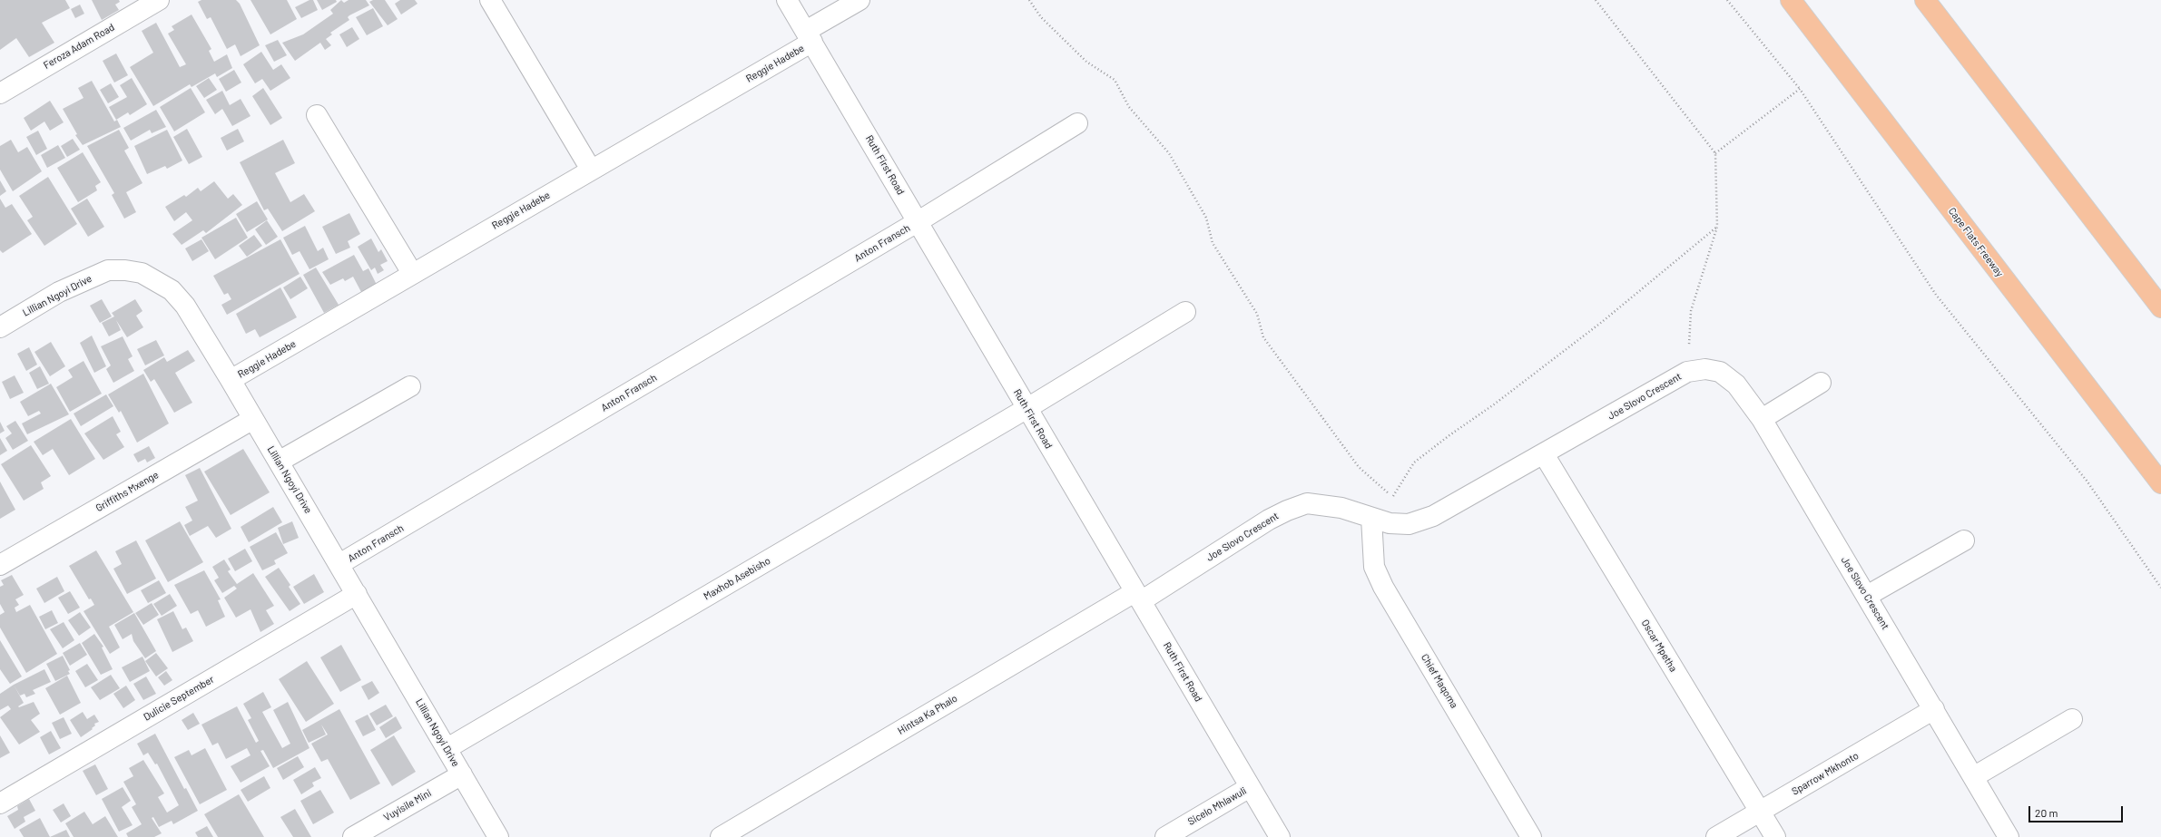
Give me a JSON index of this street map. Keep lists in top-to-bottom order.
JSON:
{
  "streets": {
    "highway": ["Cape Flats Freeway"],
    "street": [
      "Feroza Adam Road",
      "Reggie Hadebe",
      "Ruth First Road",
      "Anton Fransch",
      "Lillian Ngoyi Drive",
      "Joe Slovo Crescent",
      "Griffiths Mxenge",
      "Maxhob Asebisho",
      "Oscar Mpetha",
      "Chief Maqoma",
      "Dulicie September",
      "Hintsa Ka Phalo",
      "Sparrow Mkhonto",
      "Vuyisile Mini",
      "Sicelo Mhlawuli"
    ]
  },
  "crossings": [
    ["Reggie Hadebe", "Ruth First Road"],
    ["Reggie Hadebe", "Lillian Ngoyi Drive"],
    ["Ruth First Road", "Anton Fransch"],
    ["Ruth First Road", "Joe Slovo Crescent"],
    ["Ruth First Road", "Maxhob Asebisho"],
    ["Ruth First Road", "Hintsa Ka Phalo"],
    ["Ruth First Road", "Sicelo Mhlawuli"],
    ["Anton Fransch", "Lillian Ngoyi Drive"],
    ["Lillian Ngoyi Drive", "Griffiths Mxenge"],
    ["Lillian Ngoyi Drive", "Maxhob Asebisho"],
    ["Lillian Ngoyi Drive", "Dulicie September"],
    ["Lillian Ngoyi Drive", "Vuyisile Mini"],
    ["Joe Slovo Crescent", "Oscar Mpetha"],
    ["Joe Slovo Crescent", "Chief Maqoma"],
    ["Joe Slovo Crescent", "Hintsa Ka Phalo"],
    ["Joe Slovo Crescent", "Sparrow Mkhonto"],
    ["Oscar Mpetha", "Sparrow Mkhonto"]
  ],
  "scale_bar": "20 m"
}
